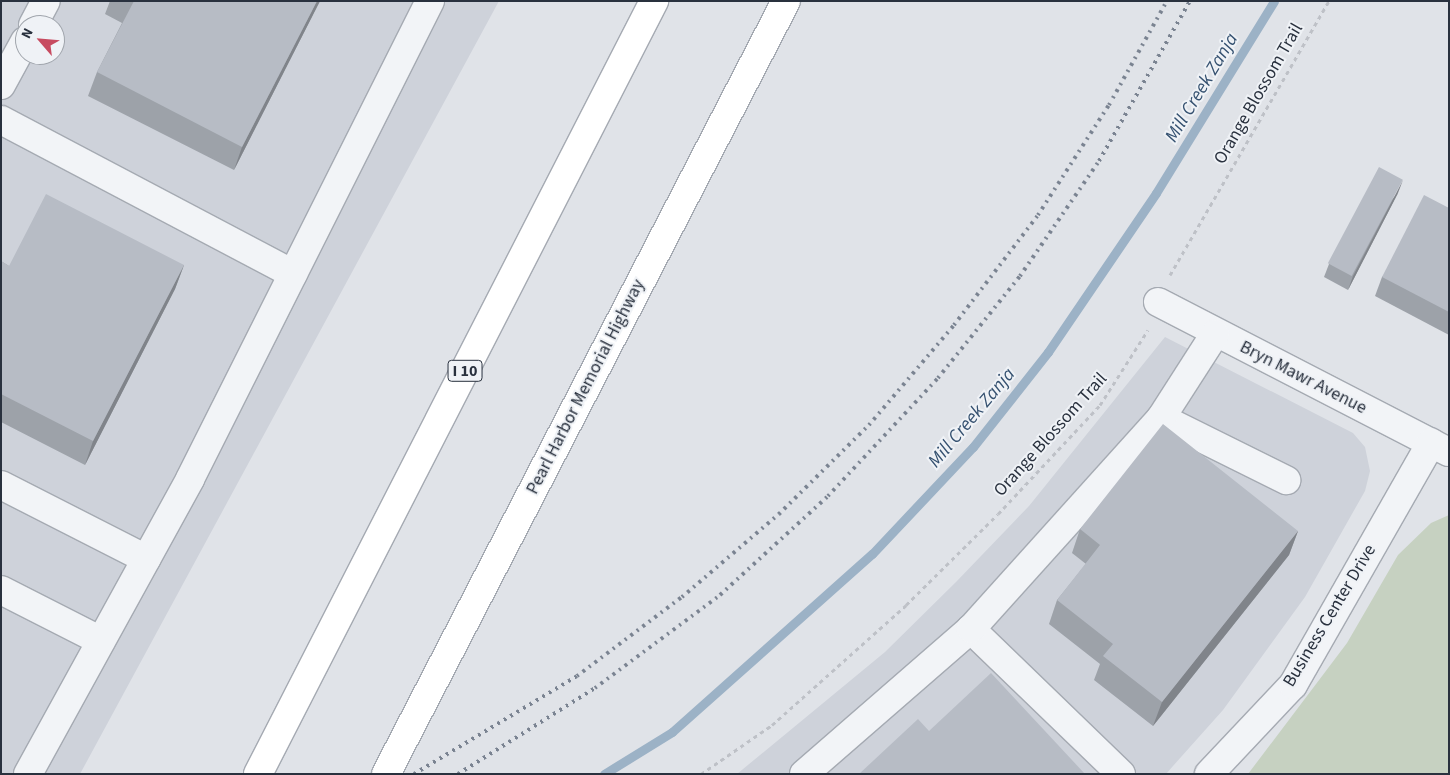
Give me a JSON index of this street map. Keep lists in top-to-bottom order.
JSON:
{
  "streets": {
    "highway": ["I 10", "Pearl Harbor Memorial Highway"],
    "street": ["Bryn Mawr Avenue", "Business Center Drive"],
    "path": ["Orange Blossom Trail"]
  },
  "crossings": [
    ["Orange Blossom Trail", "Bryn Mawr Avenue"],
    ["Bryn Mawr Avenue", "Business Center Drive"]
  ],
  "water": ["Mill Creek Zanja"],
  "north": "top left"
}
